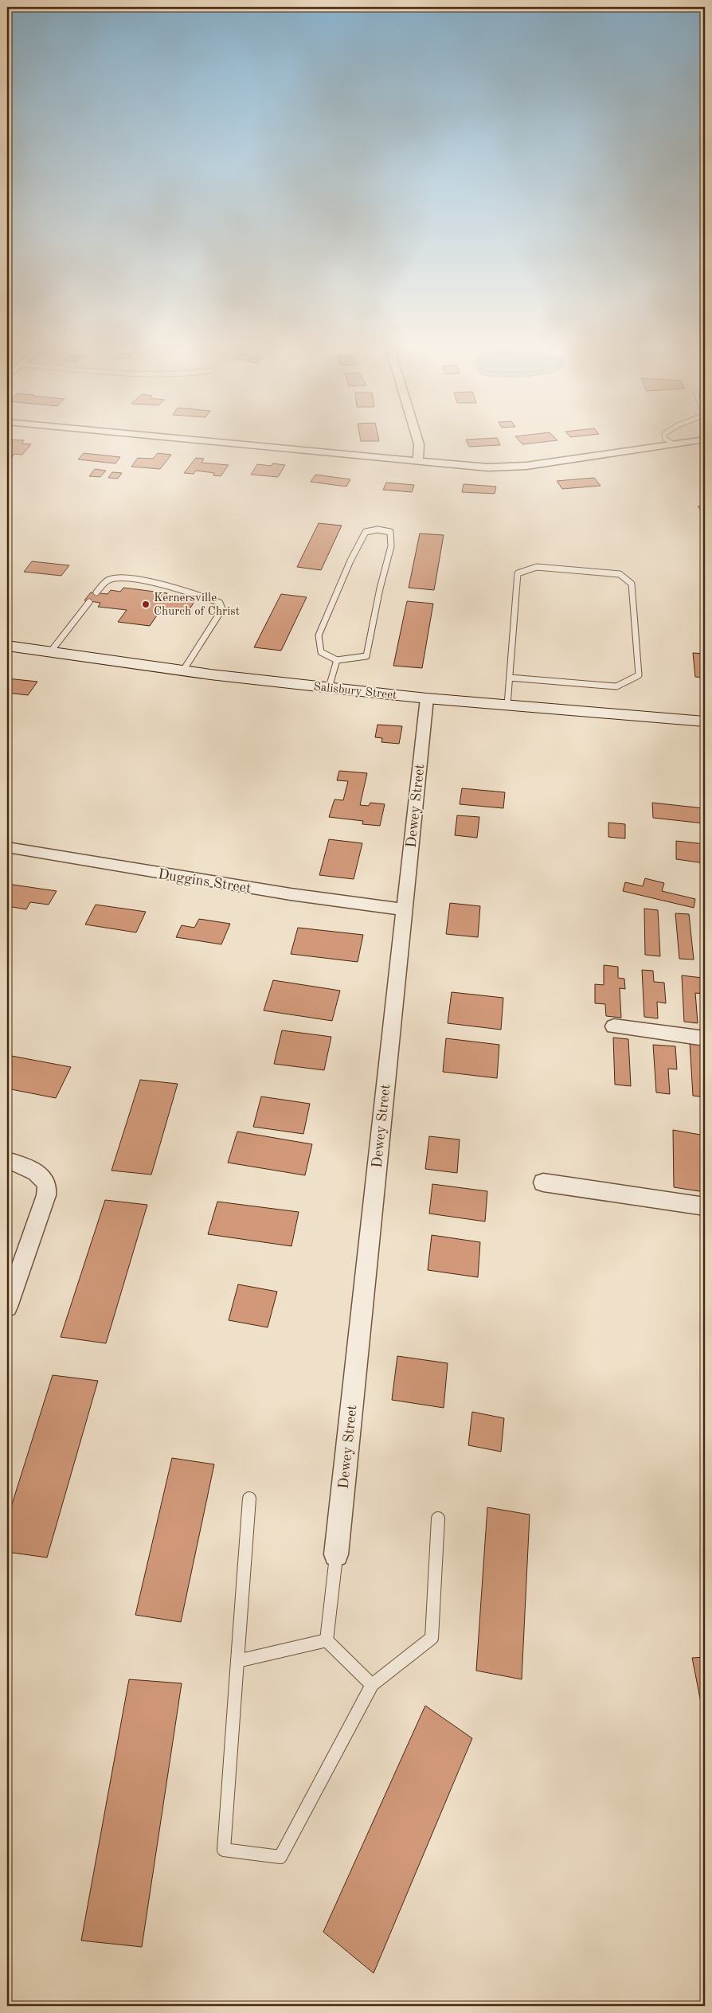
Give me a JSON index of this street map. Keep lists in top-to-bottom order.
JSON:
{
  "streets": {
    "main road": ["Salisbury Street"],
    "street": ["Dewey Street", "Duggins Street"]
  },
  "crossings": [
    ["Salisbury Street", "Dewey Street"],
    ["Dewey Street", "Duggins Street"]
  ],
  "places": ["Kernersville Church of Christ"]
}
